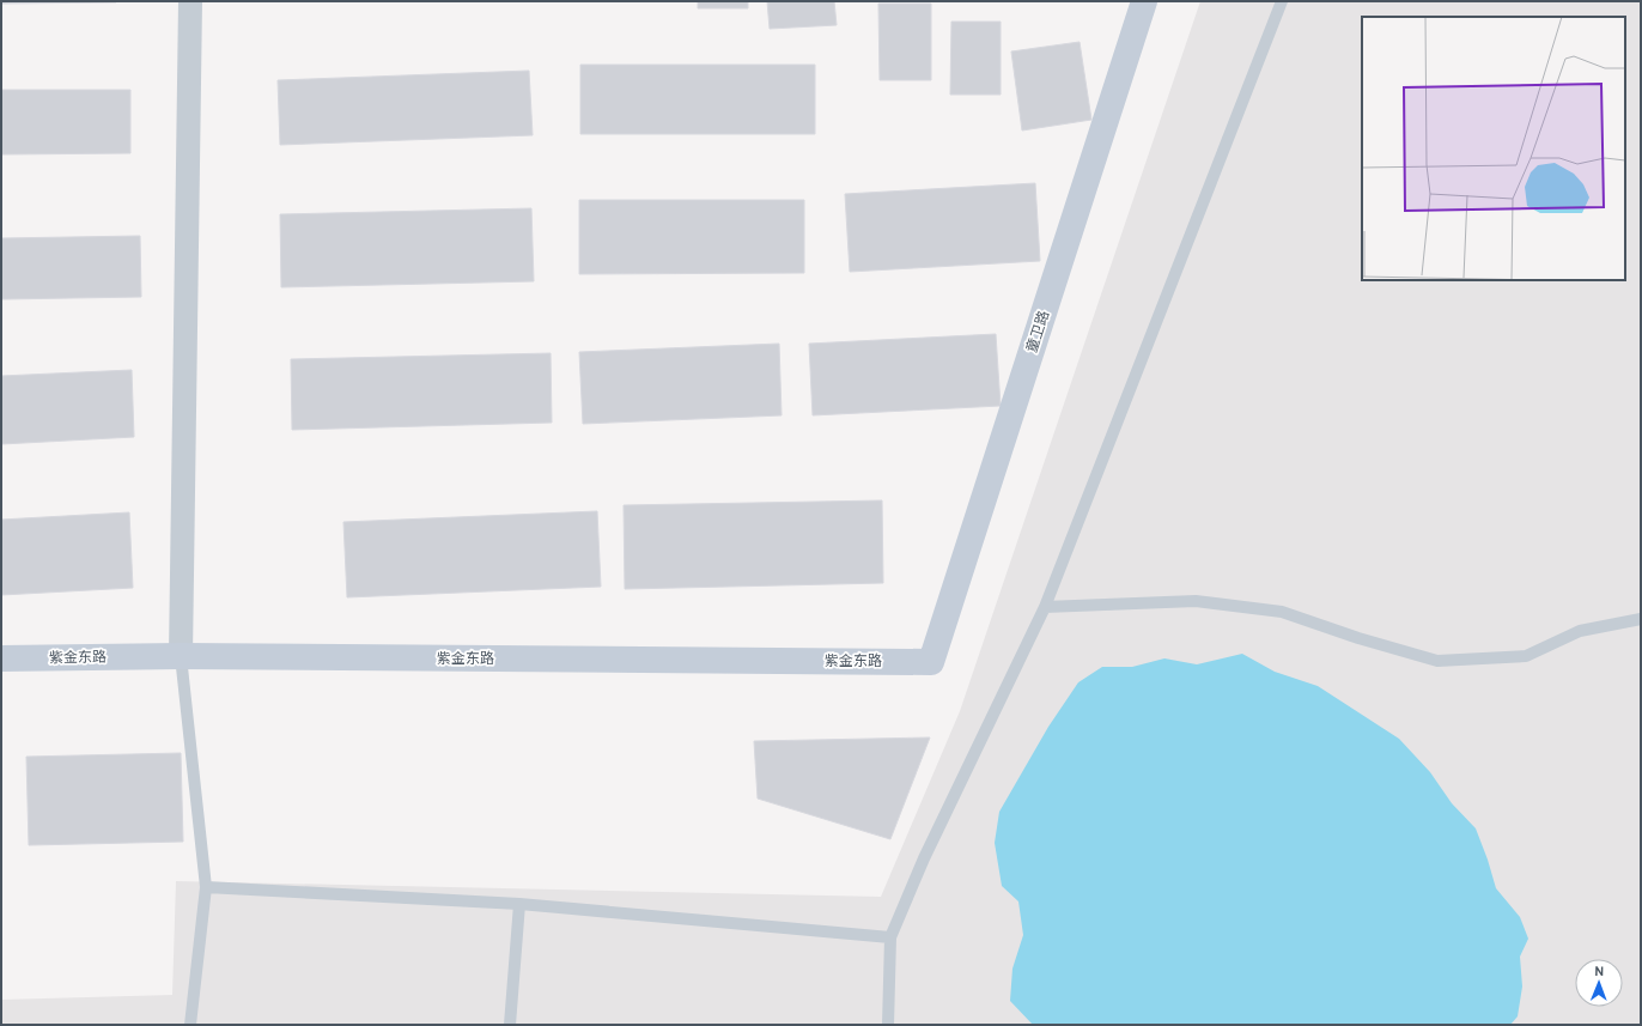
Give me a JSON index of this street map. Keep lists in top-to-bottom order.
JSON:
{
  "streets": {
    "street": ["童卫路", "紫金东路"]
  },
  "crossings": [
    ["童卫路", "紫金东路"]
  ],
  "north": "top"
}
